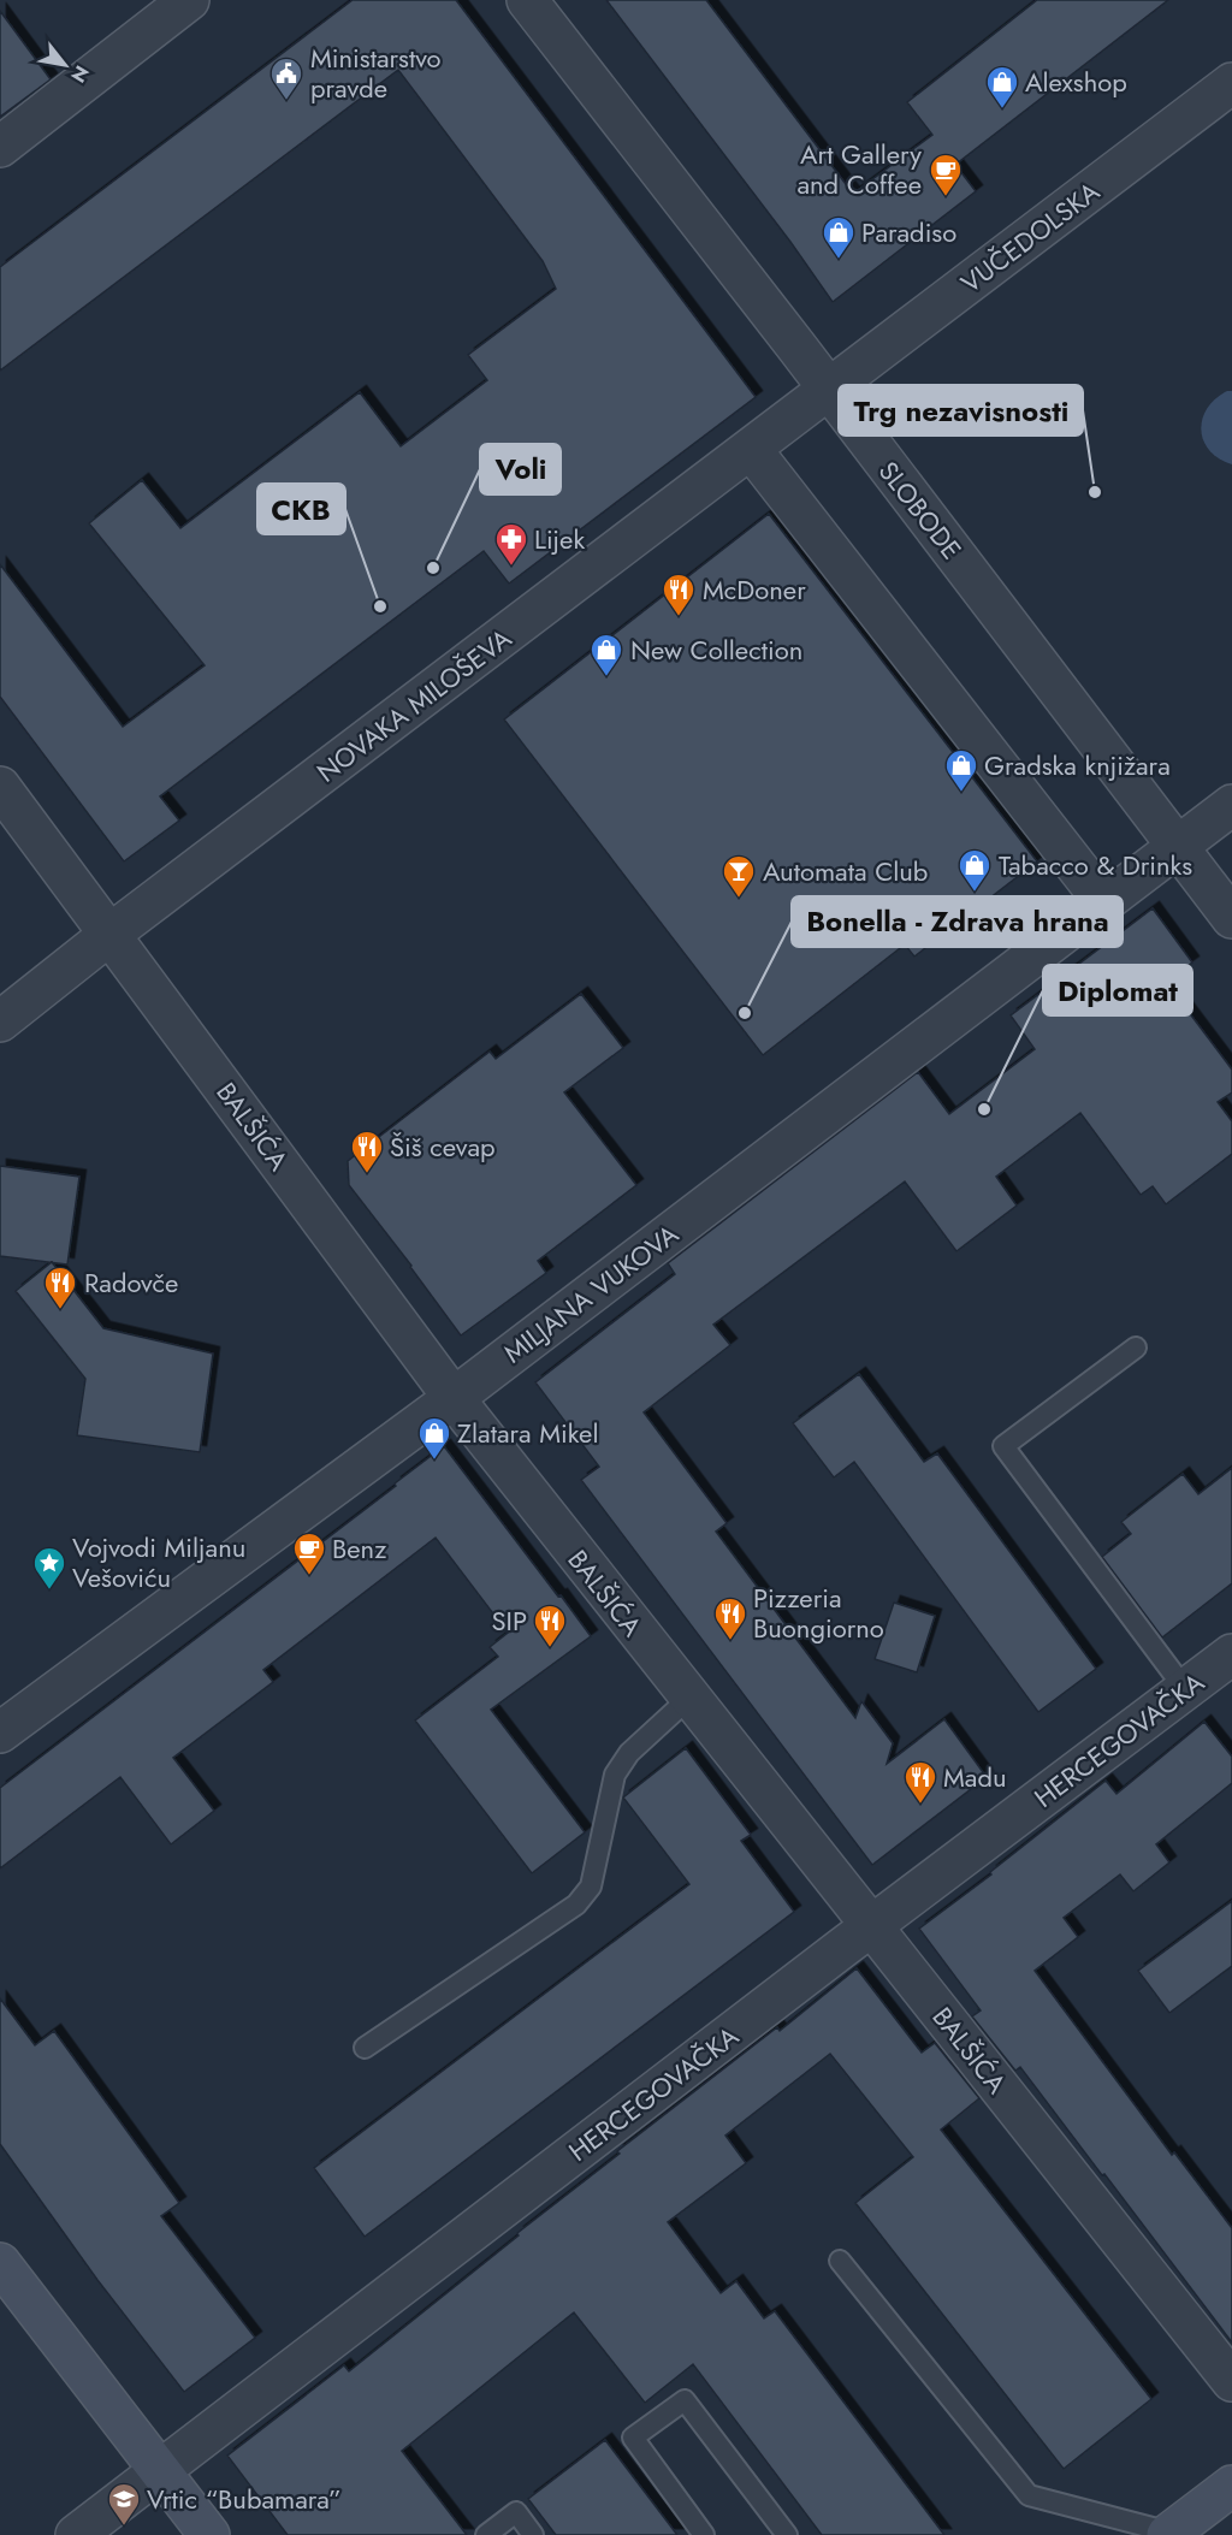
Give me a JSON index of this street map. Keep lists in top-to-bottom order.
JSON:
{
  "streets": {
    "street": [
      "VUČEDOLSKA",
      "SLOBODE",
      "NOVAKA MILOŠEVA",
      "BALŠIĆA",
      "MILJANA VUKOVA",
      "HERCEGOVAČKA"
    ]
  },
  "crossings": [
    ["VUČEDOLSKA", "SLOBODE"],
    ["VUČEDOLSKA", "NOVAKA MILOŠEVA"],
    ["SLOBODE", "NOVAKA MILOŠEVA"],
    ["SLOBODE", "MILJANA VUKOVA"],
    ["NOVAKA MILOŠEVA", "BALŠIĆA"],
    ["BALŠIĆA", "MILJANA VUKOVA"],
    ["BALŠIĆA", "HERCEGOVAČKA"]
  ],
  "places": {
    "public building": ["Ministarstvo pravde"],
    "shop": [
      "Alexshop",
      "Paradiso",
      "New Collection",
      "Gradska knjižara",
      "Tabacco & Drinks",
      "Zlatara Mikel"
    ],
    "cafe": ["Art Gallery and Coffee", "Benz"],
    "other": [
      "Trg nezavisnosti",
      "Voli",
      "CKB",
      "Bonella - Zdrava hrana",
      "Diplomat"
    ],
    "pharmacy": ["Lijek"],
    "restaurant": [
      "McDoner",
      "Šiš cevap",
      "Radovče",
      "Pizzeria Buongiorno",
      "SIP",
      "Madu"
    ],
    "bar": ["Automata Club"],
    "place": ["Vojvodi Miljanu Vešoviću"],
    "school or university": ["Vrtic “Bubamara”"]
  },
  "north": "bottom right"
}
